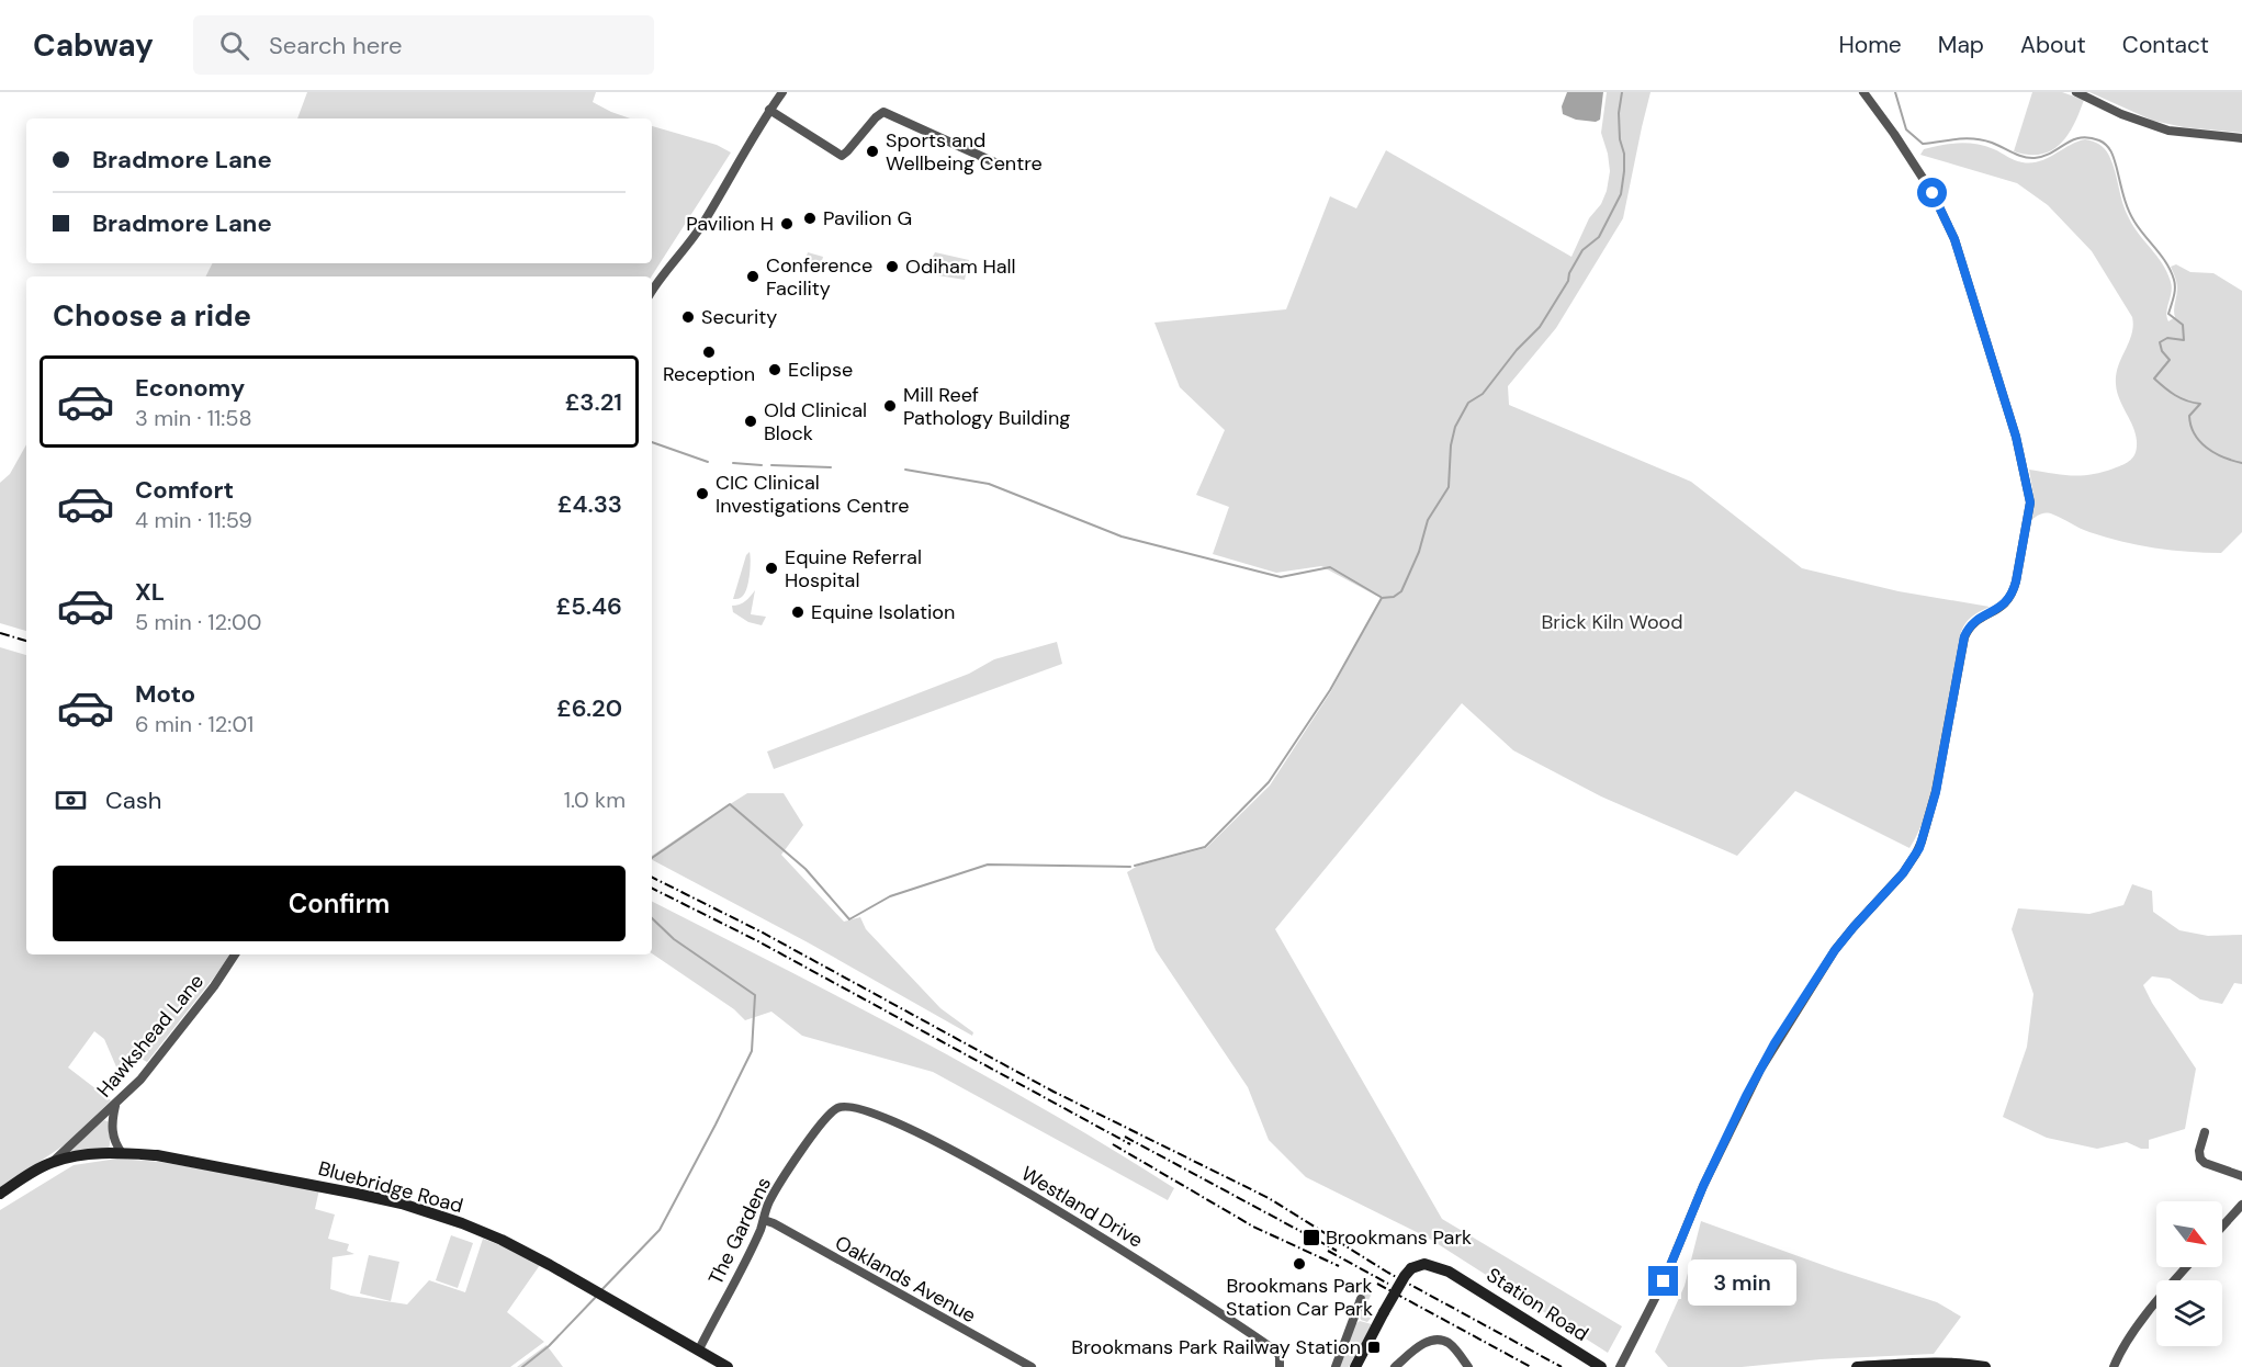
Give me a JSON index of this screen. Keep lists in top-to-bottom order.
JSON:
{
  "streets": {
    "street": [
      "Hawkshead Lane",
      "Bluebridge Road",
      "Westland Drive",
      "The Gardens",
      "Oaklands Avenue",
      "Station Road"
    ]
  },
  "crossings": [
    ["Hawkshead Lane", "Bluebridge Road"],
    ["Bluebridge Road", "The Gardens"],
    ["Westland Drive", "The Gardens"],
    ["The Gardens", "Oaklands Avenue"]
  ],
  "parks": ["Brick Kiln Wood"],
  "places": {
    "other": [
      "Sports and Wellbeing Centre",
      "Pavilion G",
      "Pavilion H",
      "Odiham Hall",
      "Conference Facility",
      "Security",
      "Reception",
      "Eclipse",
      "Mill Reef Pathology Building",
      "Old Clinical Block",
      "CIC Clinical Investigations Centre",
      "Equine Referral Hospital",
      "Equine Isolation",
      "Brookmans Park Station Car Park"
    ],
    "transit": ["Brookmans Park", "Brookmans Park Railway Station"]
  },
  "north": "bottom right",
  "page": {
    "header": "Cabway",
    "search": "Search here",
    "nav": [
      "Home",
      "Map",
      "About",
      "Contact"
    ],
    "banner": ["Bradmore Lane", "Bradmore Lane"],
    "heading": "Choose a ride",
    "list": [
      {
        "name": "Economy",
        "note": "3 min · 11:58",
        "value": "£3.21"
      },
      {
        "name": "Comfort",
        "note": "4 min · 11:59",
        "value": "£4.33"
      },
      {
        "name": "XL",
        "note": "5 min · 12:00",
        "value": "£5.46"
      },
      {
        "name": "Moto",
        "note": "6 min · 12:01",
        "value": "£6.20"
      }
    ],
    "pay": ["Cash", "1.0 km"],
    "buttons": "Confirm",
    "bubble": "3 min"
  }
}
